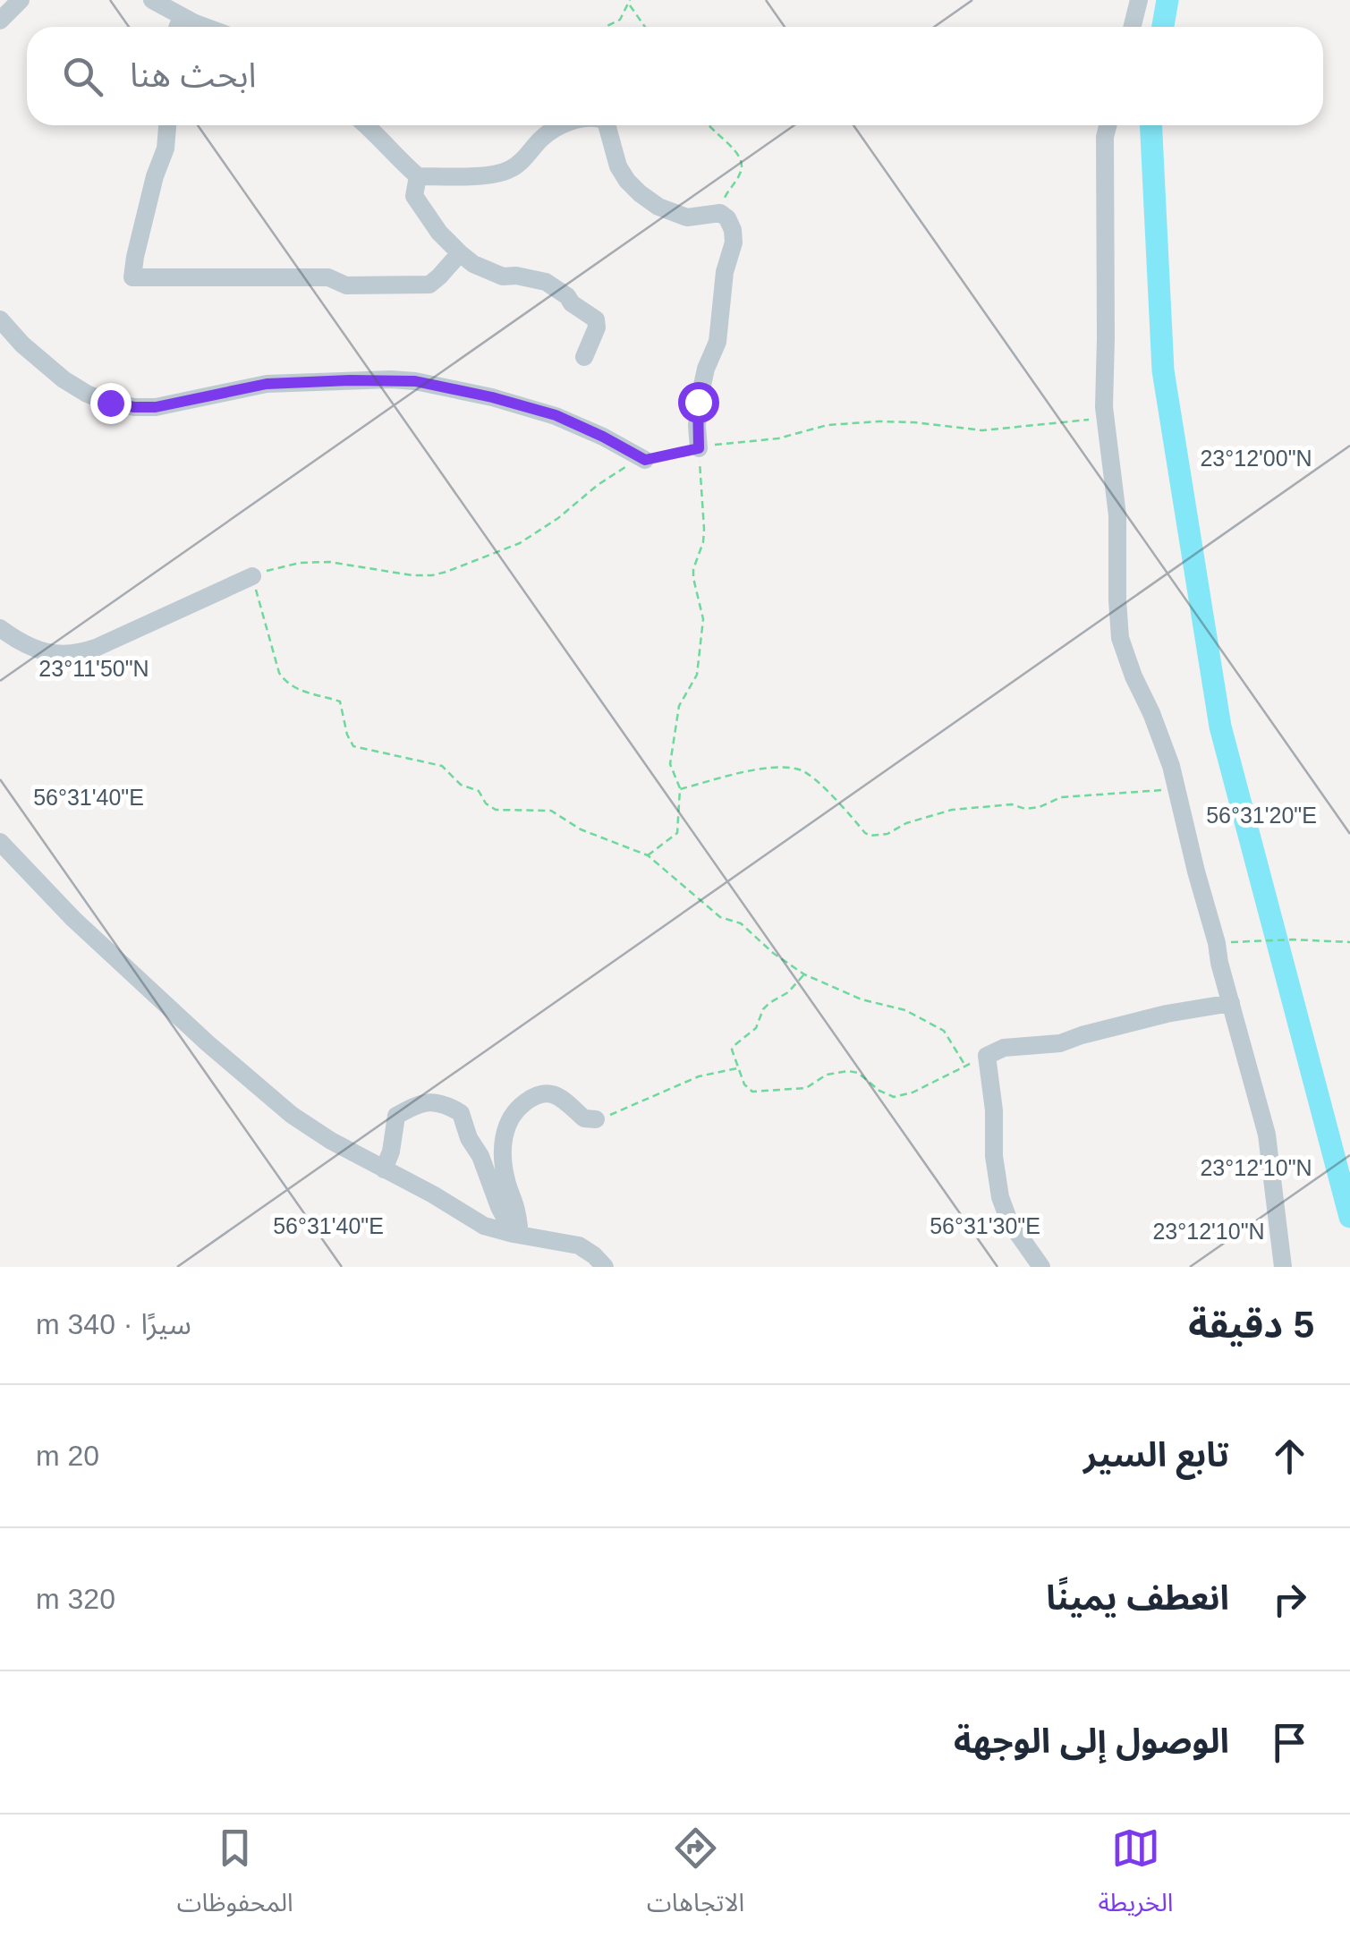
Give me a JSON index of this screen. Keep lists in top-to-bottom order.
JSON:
{
  "page": {
    "search": "ابحث هنا",
    "heading": ["5 دقيقة", "سيرًا · 340 m"],
    "list": [
      ["تابع السير", "20 m"],
      ["انعطف يمينًا", "320 m"],
      "الوصول إلى الوجهة"
    ],
    "nav": ["الخريطة", "الاتجاهات", "المحفوظات"]
  },
  "coordinates": [
    "23°12'00\"N",
    "23°11'50\"N",
    "56°31'40\"E",
    "56°31'20\"E",
    "23°12'10\"N",
    "56°31'30\"E"
  ]
}
